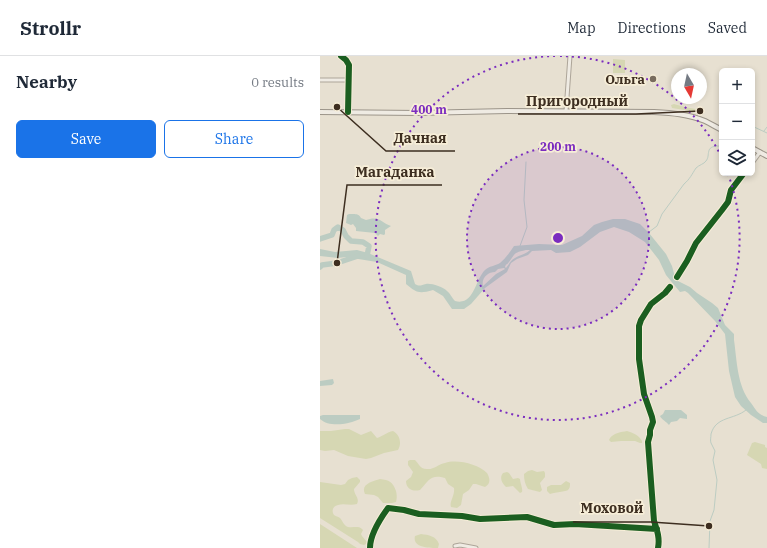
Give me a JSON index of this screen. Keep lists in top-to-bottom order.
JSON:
{
  "places": [
    "Ольга",
    "Дачная",
    "Пригородный",
    "Магаданка",
    "Моховой"
  ],
  "north": "bottom",
  "page": {
    "header": "Strollr",
    "nav": ["Map", "Directions", "Saved"],
    "heading": ["Nearby", "0 results"],
    "map_buttons": ["+", "−"],
    "buttons": ["Save", "Share"]
  },
  "rings": ["400 m", "200 m"]
}
